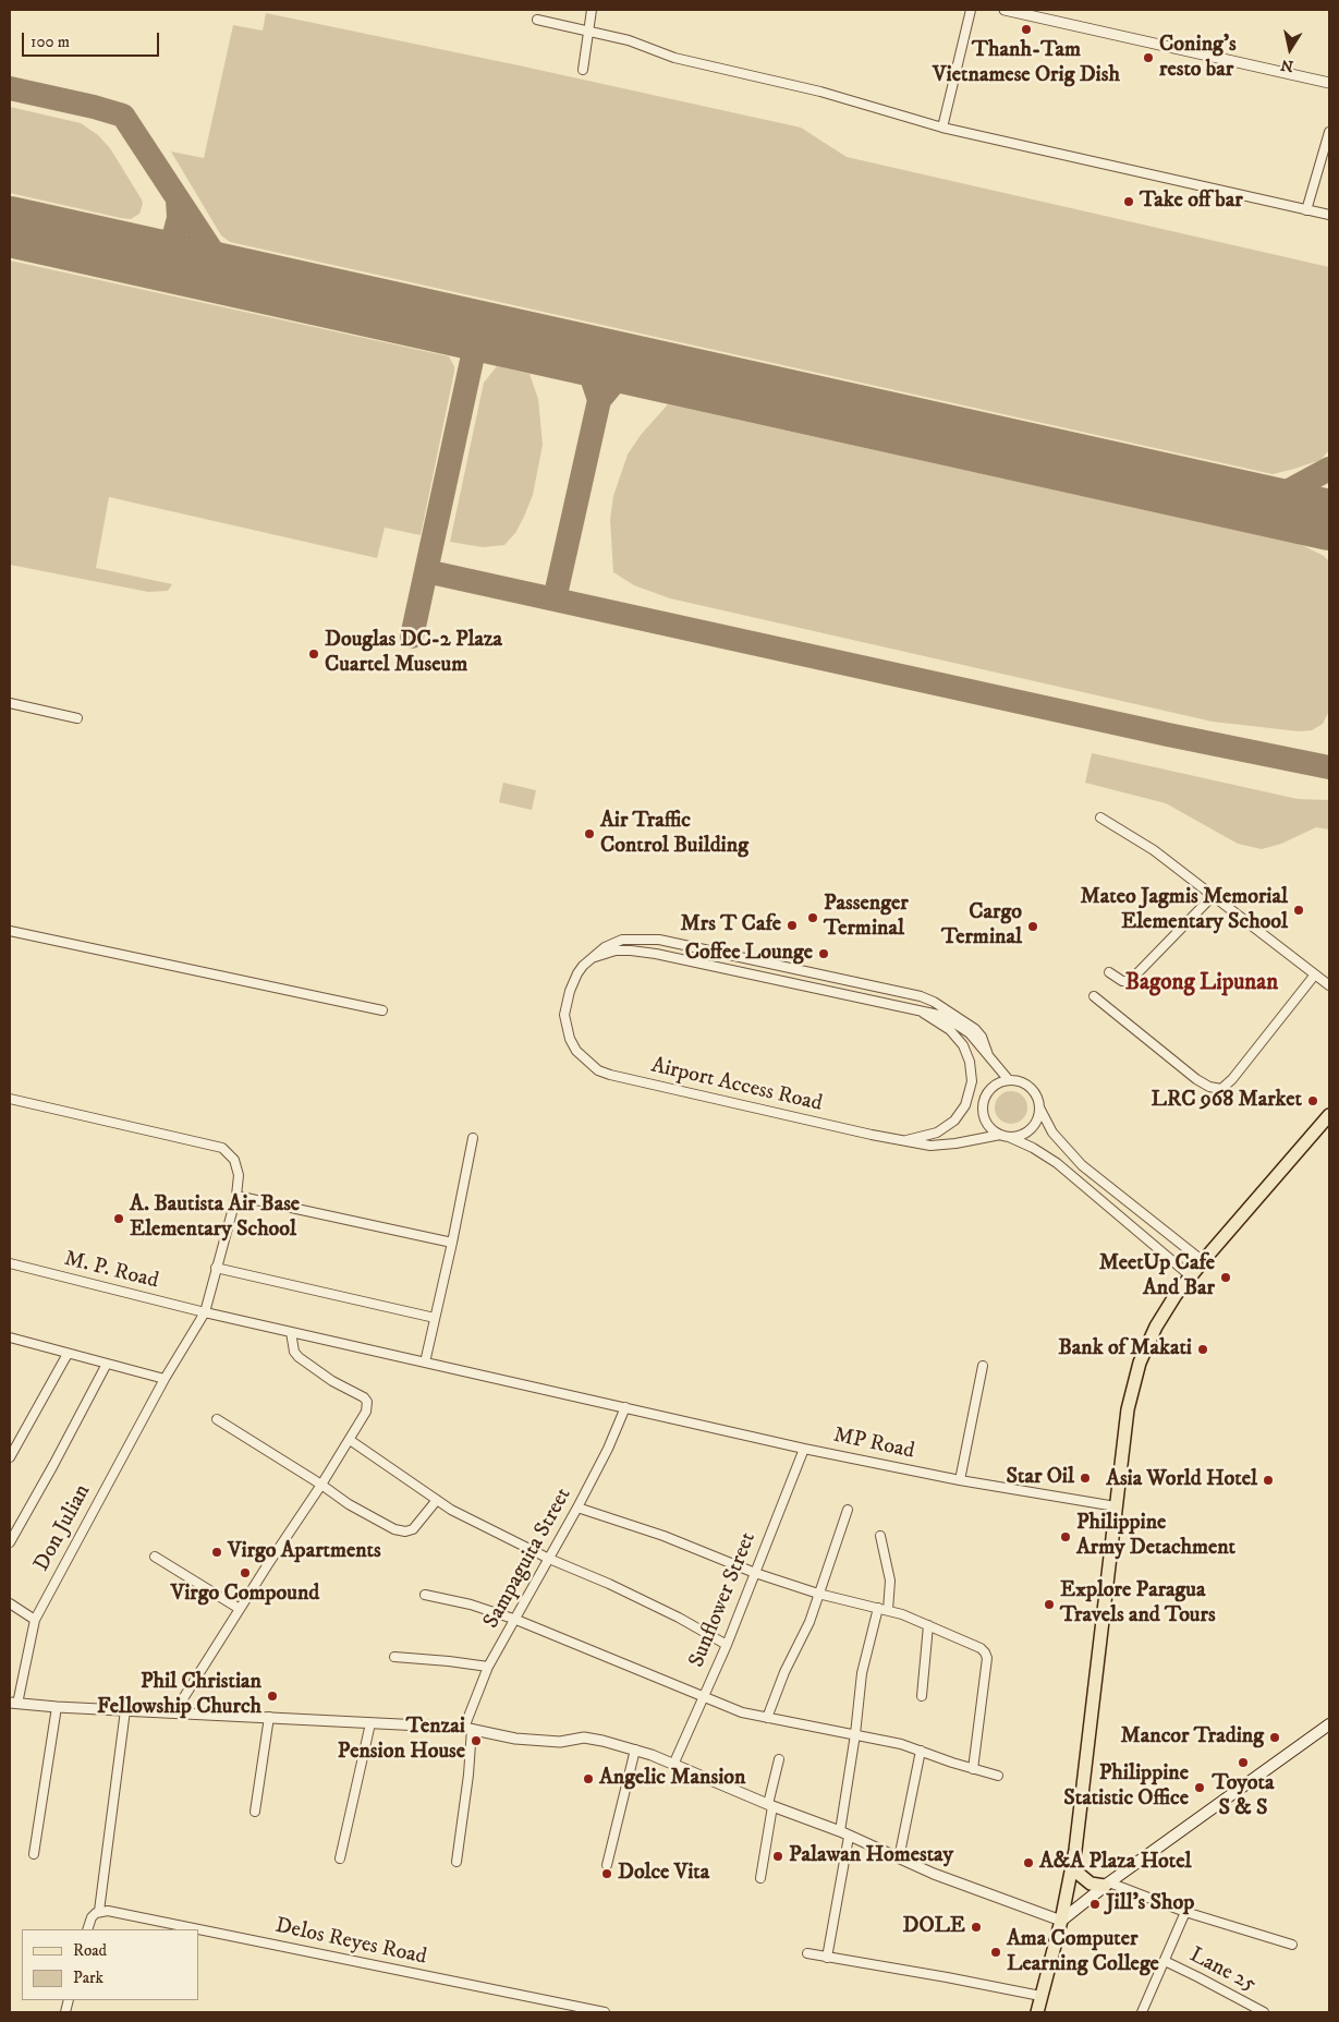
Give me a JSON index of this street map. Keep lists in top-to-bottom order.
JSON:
{
  "streets": {
    "street": [
      "Airport Access Road",
      "M. P. Road",
      "MP Road",
      "Don Julian",
      "Sampaguita Street",
      "Sunflower Street",
      "Delos Reyes Road",
      "Lane 25"
    ]
  },
  "crossings": [
    ["M. P. Road", "MP Road"],
    ["M. P. Road", "Don Julian"],
    ["MP Road", "Sampaguita Street"],
    ["MP Road", "Sunflower Street"]
  ],
  "districts": ["Bagong Lipunan"],
  "places": [
    "Thanh-Tam Vietnamese Orig Dish",
    "Coning's resto bar",
    "Take off bar",
    "Douglas DC-2 Plaza Cuartel Museum",
    "Air Traffic Control Building",
    "Mateo Jagmis Memorial Elementary School",
    "Passenger Terminal",
    "Mrs T Cafe",
    "Cargo Terminal",
    "Coffee Lounge",
    "LRC 968 Market",
    "A. Bautista Air Base Elementary School",
    "MeetUp Cafe And Bar",
    "Bank of Makati",
    "Star Oil",
    "Asia World Hotel",
    "Philippine Army Detachment",
    "Virgo Apartments",
    "Virgo Compound",
    "Explore Paragua Travels and Tours",
    "Phil Christian Fellowship Church",
    "Mancor Trading",
    "Tenzai Pension House",
    "Toyota S & S",
    "Angelic Mansion",
    "Philippine Statistic Office",
    "Palawan Homestay",
    "A&A Plaza Hotel",
    "Dolce Vita",
    "Jill's Shop",
    "DOLE",
    "Ama Computer Learning College"
  ],
  "legend": ["Road", "Park"],
  "scale_bar": "100 m",
  "north": "bottom"
}
